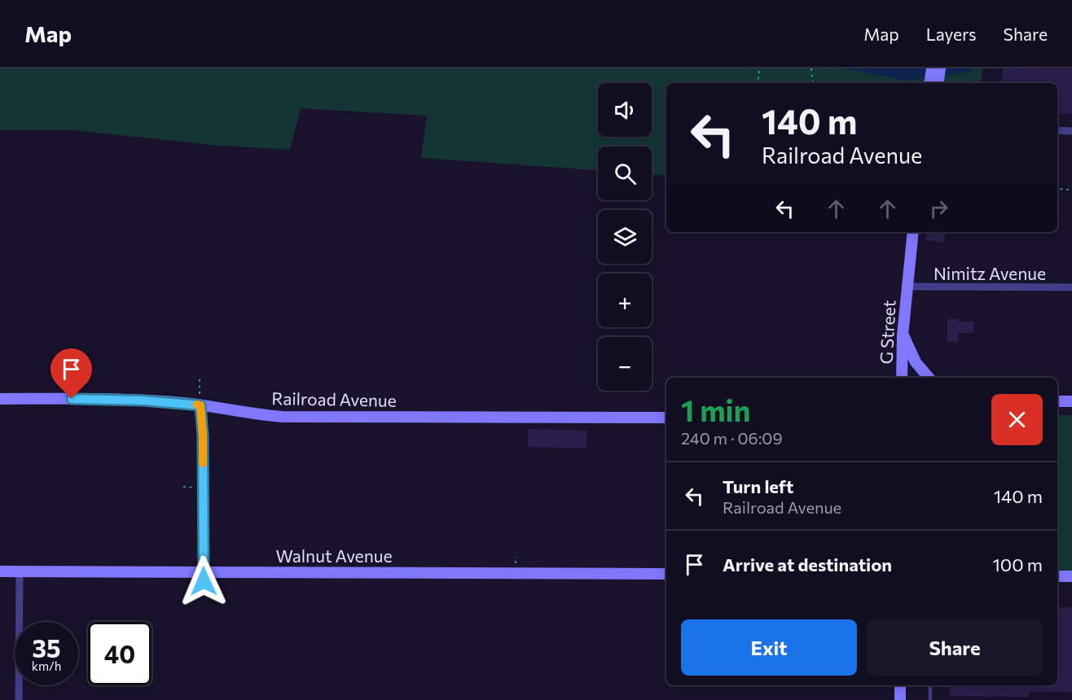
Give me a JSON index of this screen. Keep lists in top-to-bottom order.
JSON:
{
  "streets": {
    "main road": ["G Street", "Railroad Avenue", "Walnut Avenue"],
    "street": ["Nimitz Avenue"]
  },
  "crossings": [
    ["Nimitz Avenue", "G Street"]
  ],
  "page": {
    "header": "Map",
    "nav": ["Map", "Layers", "Share"],
    "map_buttons": ["+", "−"],
    "turn": ["140 m", "Railroad Avenue"],
    "heading": ["1 min", "240 m · 06:09"],
    "list": [
      {
        "name": "Turn left",
        "note": "Railroad Avenue",
        "value": "140 m"
      },
      {
        "name": "Arrive at destination",
        "value": "100 m"
      }
    ],
    "buttons": ["Exit", "Share"],
    "speed": "35 km/h",
    "limit": "40"
  }
}
